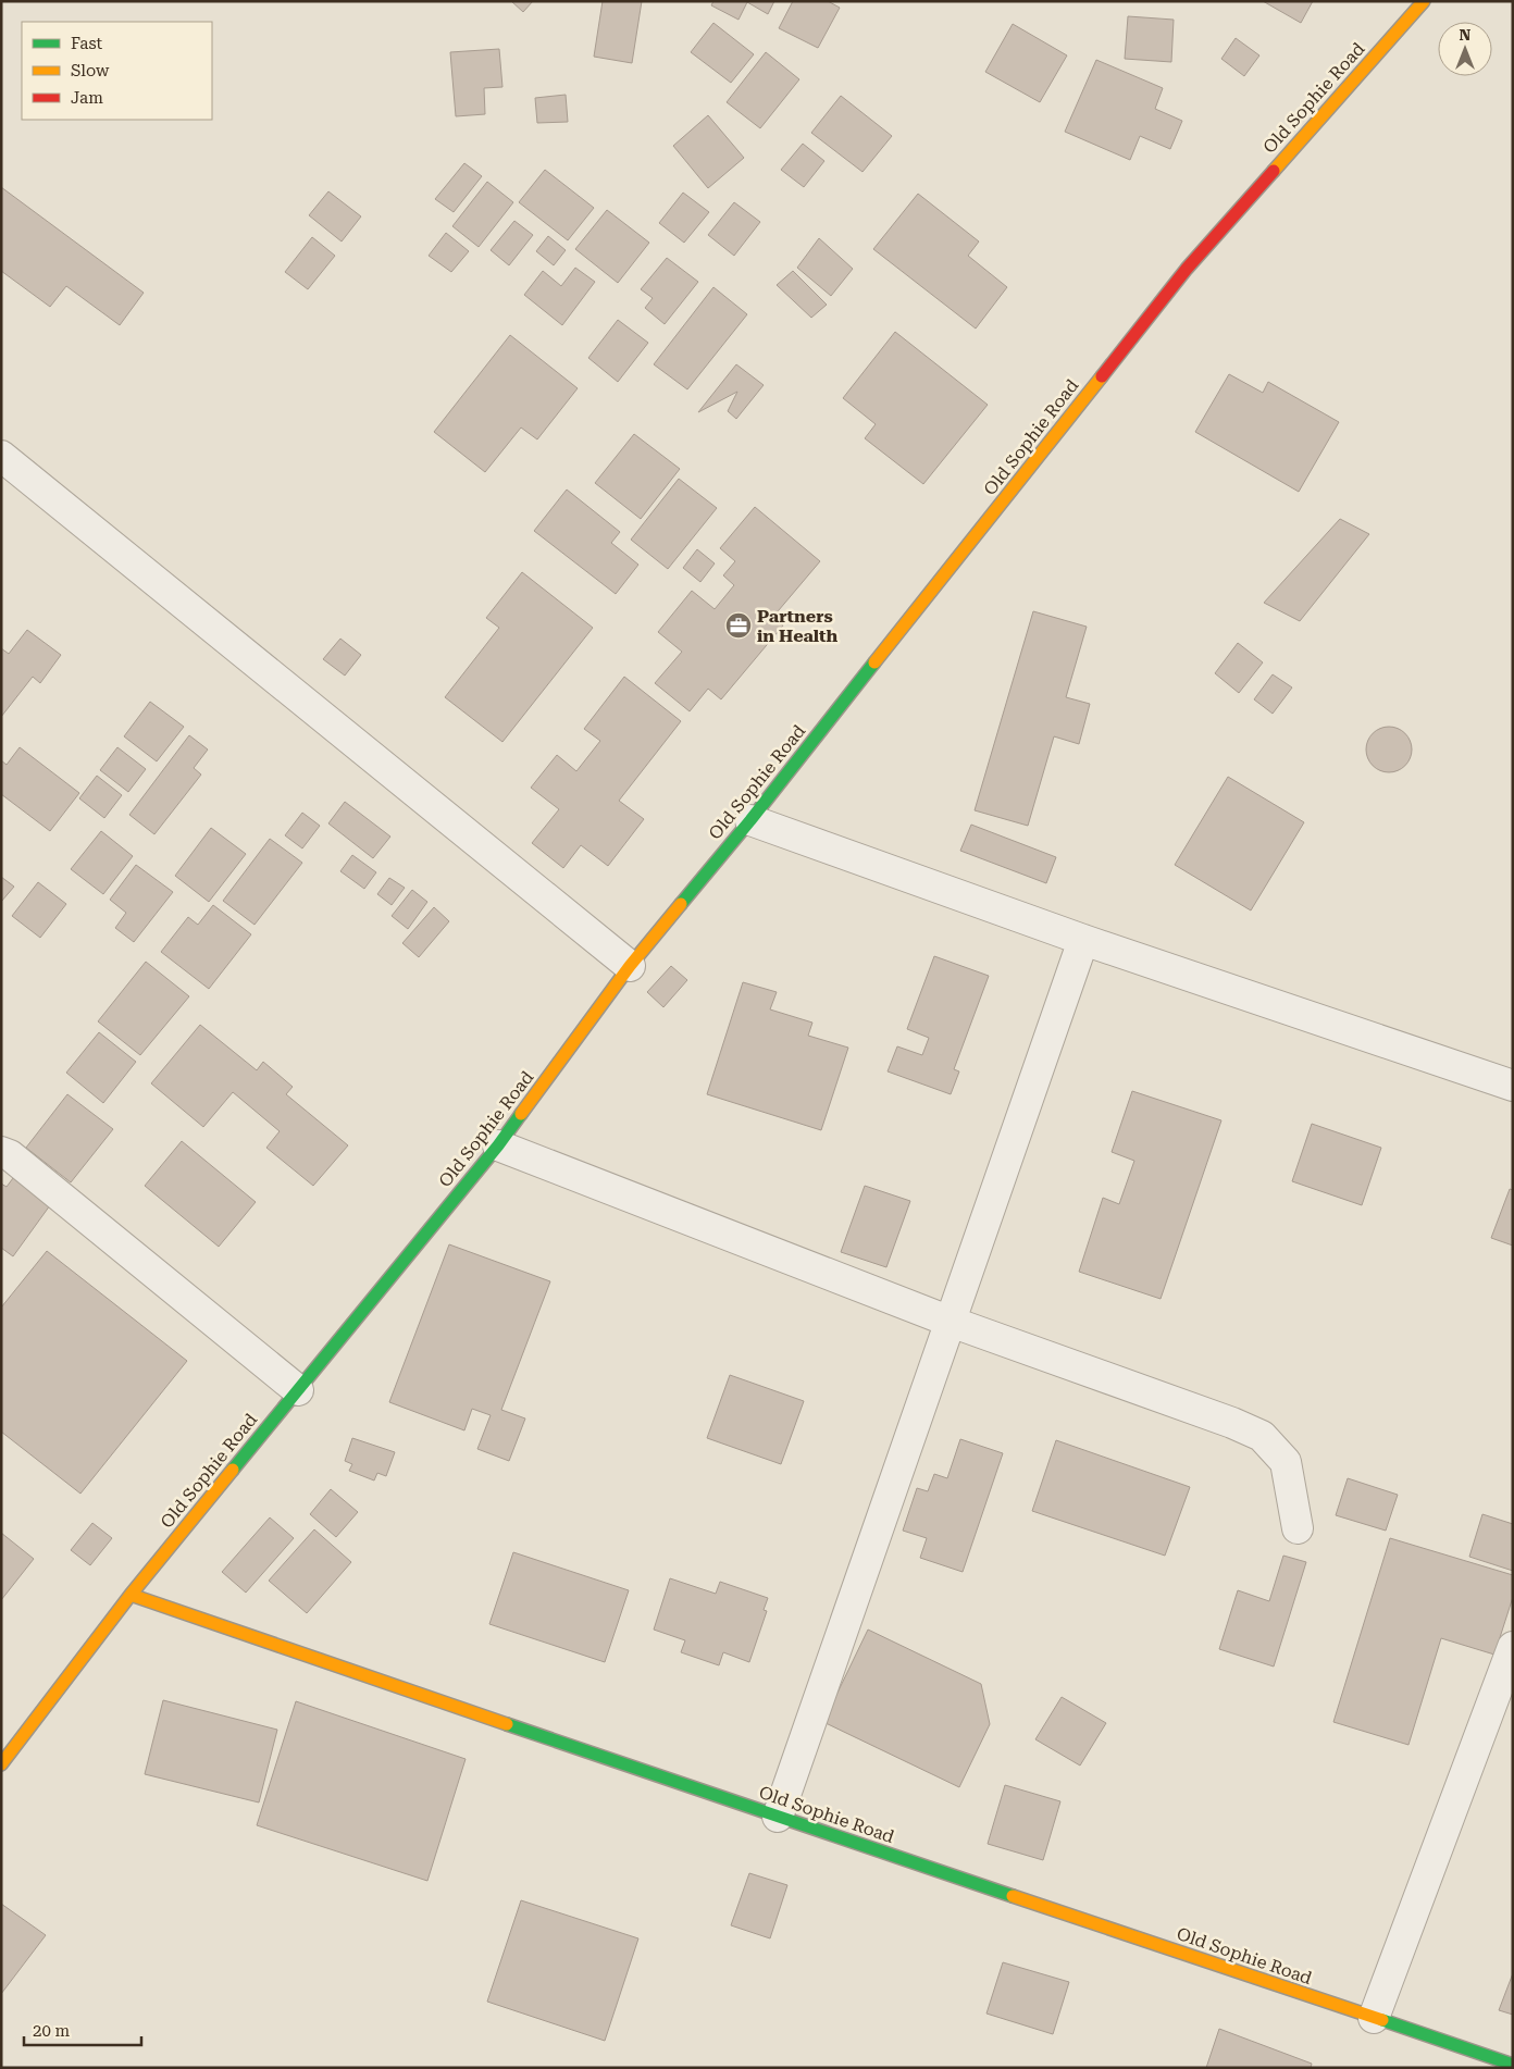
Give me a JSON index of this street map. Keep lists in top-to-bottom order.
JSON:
{
  "streets": {
    "street": ["Old Sophie Road"]
  },
  "places": {
    "office": ["Partners in Health"]
  },
  "legend": ["Fast", "Slow", "Jam"],
  "scale_bar": "20 m",
  "north": "top"
}
